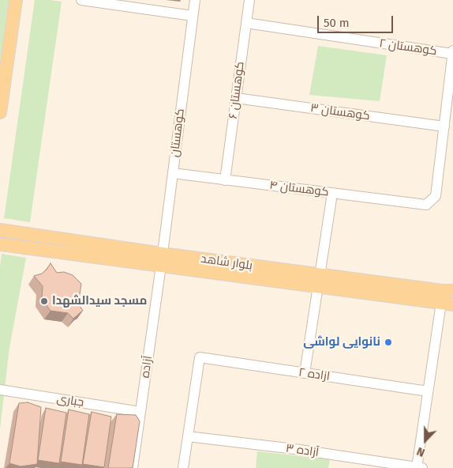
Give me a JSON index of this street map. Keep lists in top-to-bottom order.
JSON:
{
  "streets": {
    "main road": ["بلوار شاهد"],
    "street": [
      "کوهستان ۲",
      "کوهستان ۶",
      "کوهستان ۳",
      "کوهستان",
      "کوهستان ۴",
      "آزاده",
      "ازاده ۲",
      "جباری",
      "آزاده ۳"
    ]
  },
  "crossings": [
    ["کوهستان ۲", "کوهستان ۶"],
    ["کوهستان ۶", "کوهستان ۳"],
    ["کوهستان ۶", "کوهستان ۴"],
    ["کوهستان ۳", "کوهستان ۴"],
    ["کوهستان", "کوهستان ۴"],
    ["کوهستان", "بلوار شاهد"],
    ["کوهستان", "آزاده"],
    ["بلوار شاهد", "آزاده"],
    ["آزاده", "جباری"],
    ["ازاده ۲", "آزاده ۳"]
  ],
  "places": ["مسجد سیدالشهدا", "نانوایی لواشی"],
  "scale_bar": "50 m",
  "north": "bottom"
}
